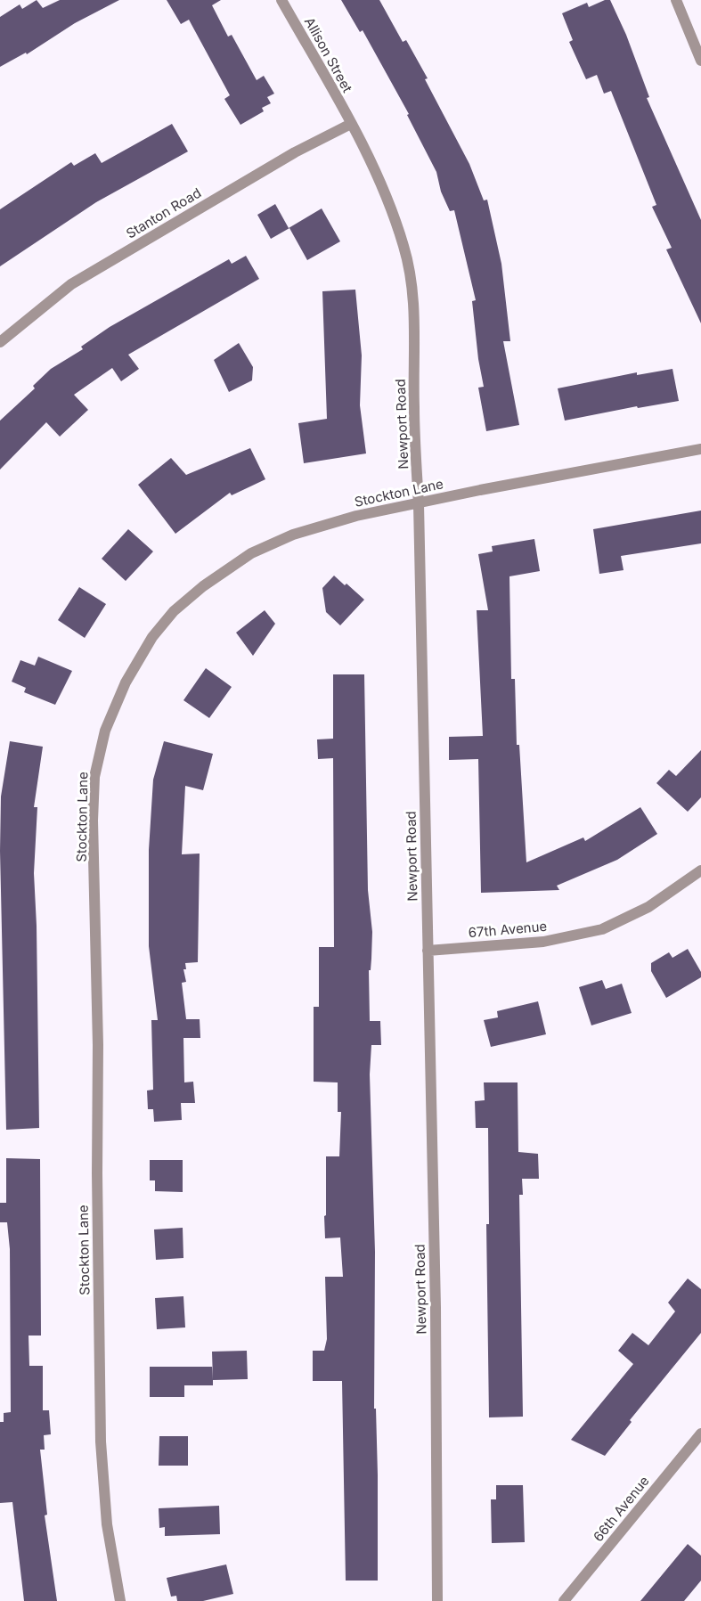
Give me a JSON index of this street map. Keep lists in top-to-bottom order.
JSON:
{
  "streets": {
    "street": [
      "Allison Street",
      "Stanton Road",
      "Newport Road",
      "Stockton Lane",
      "67th Avenue",
      "66th Avenue"
    ]
  },
  "crossings": [
    ["Allison Street", "Stanton Road"],
    ["Allison Street", "Newport Road"],
    ["Stanton Road", "Newport Road"],
    ["Newport Road", "Stockton Lane"],
    ["Newport Road", "67th Avenue"]
  ]
}
